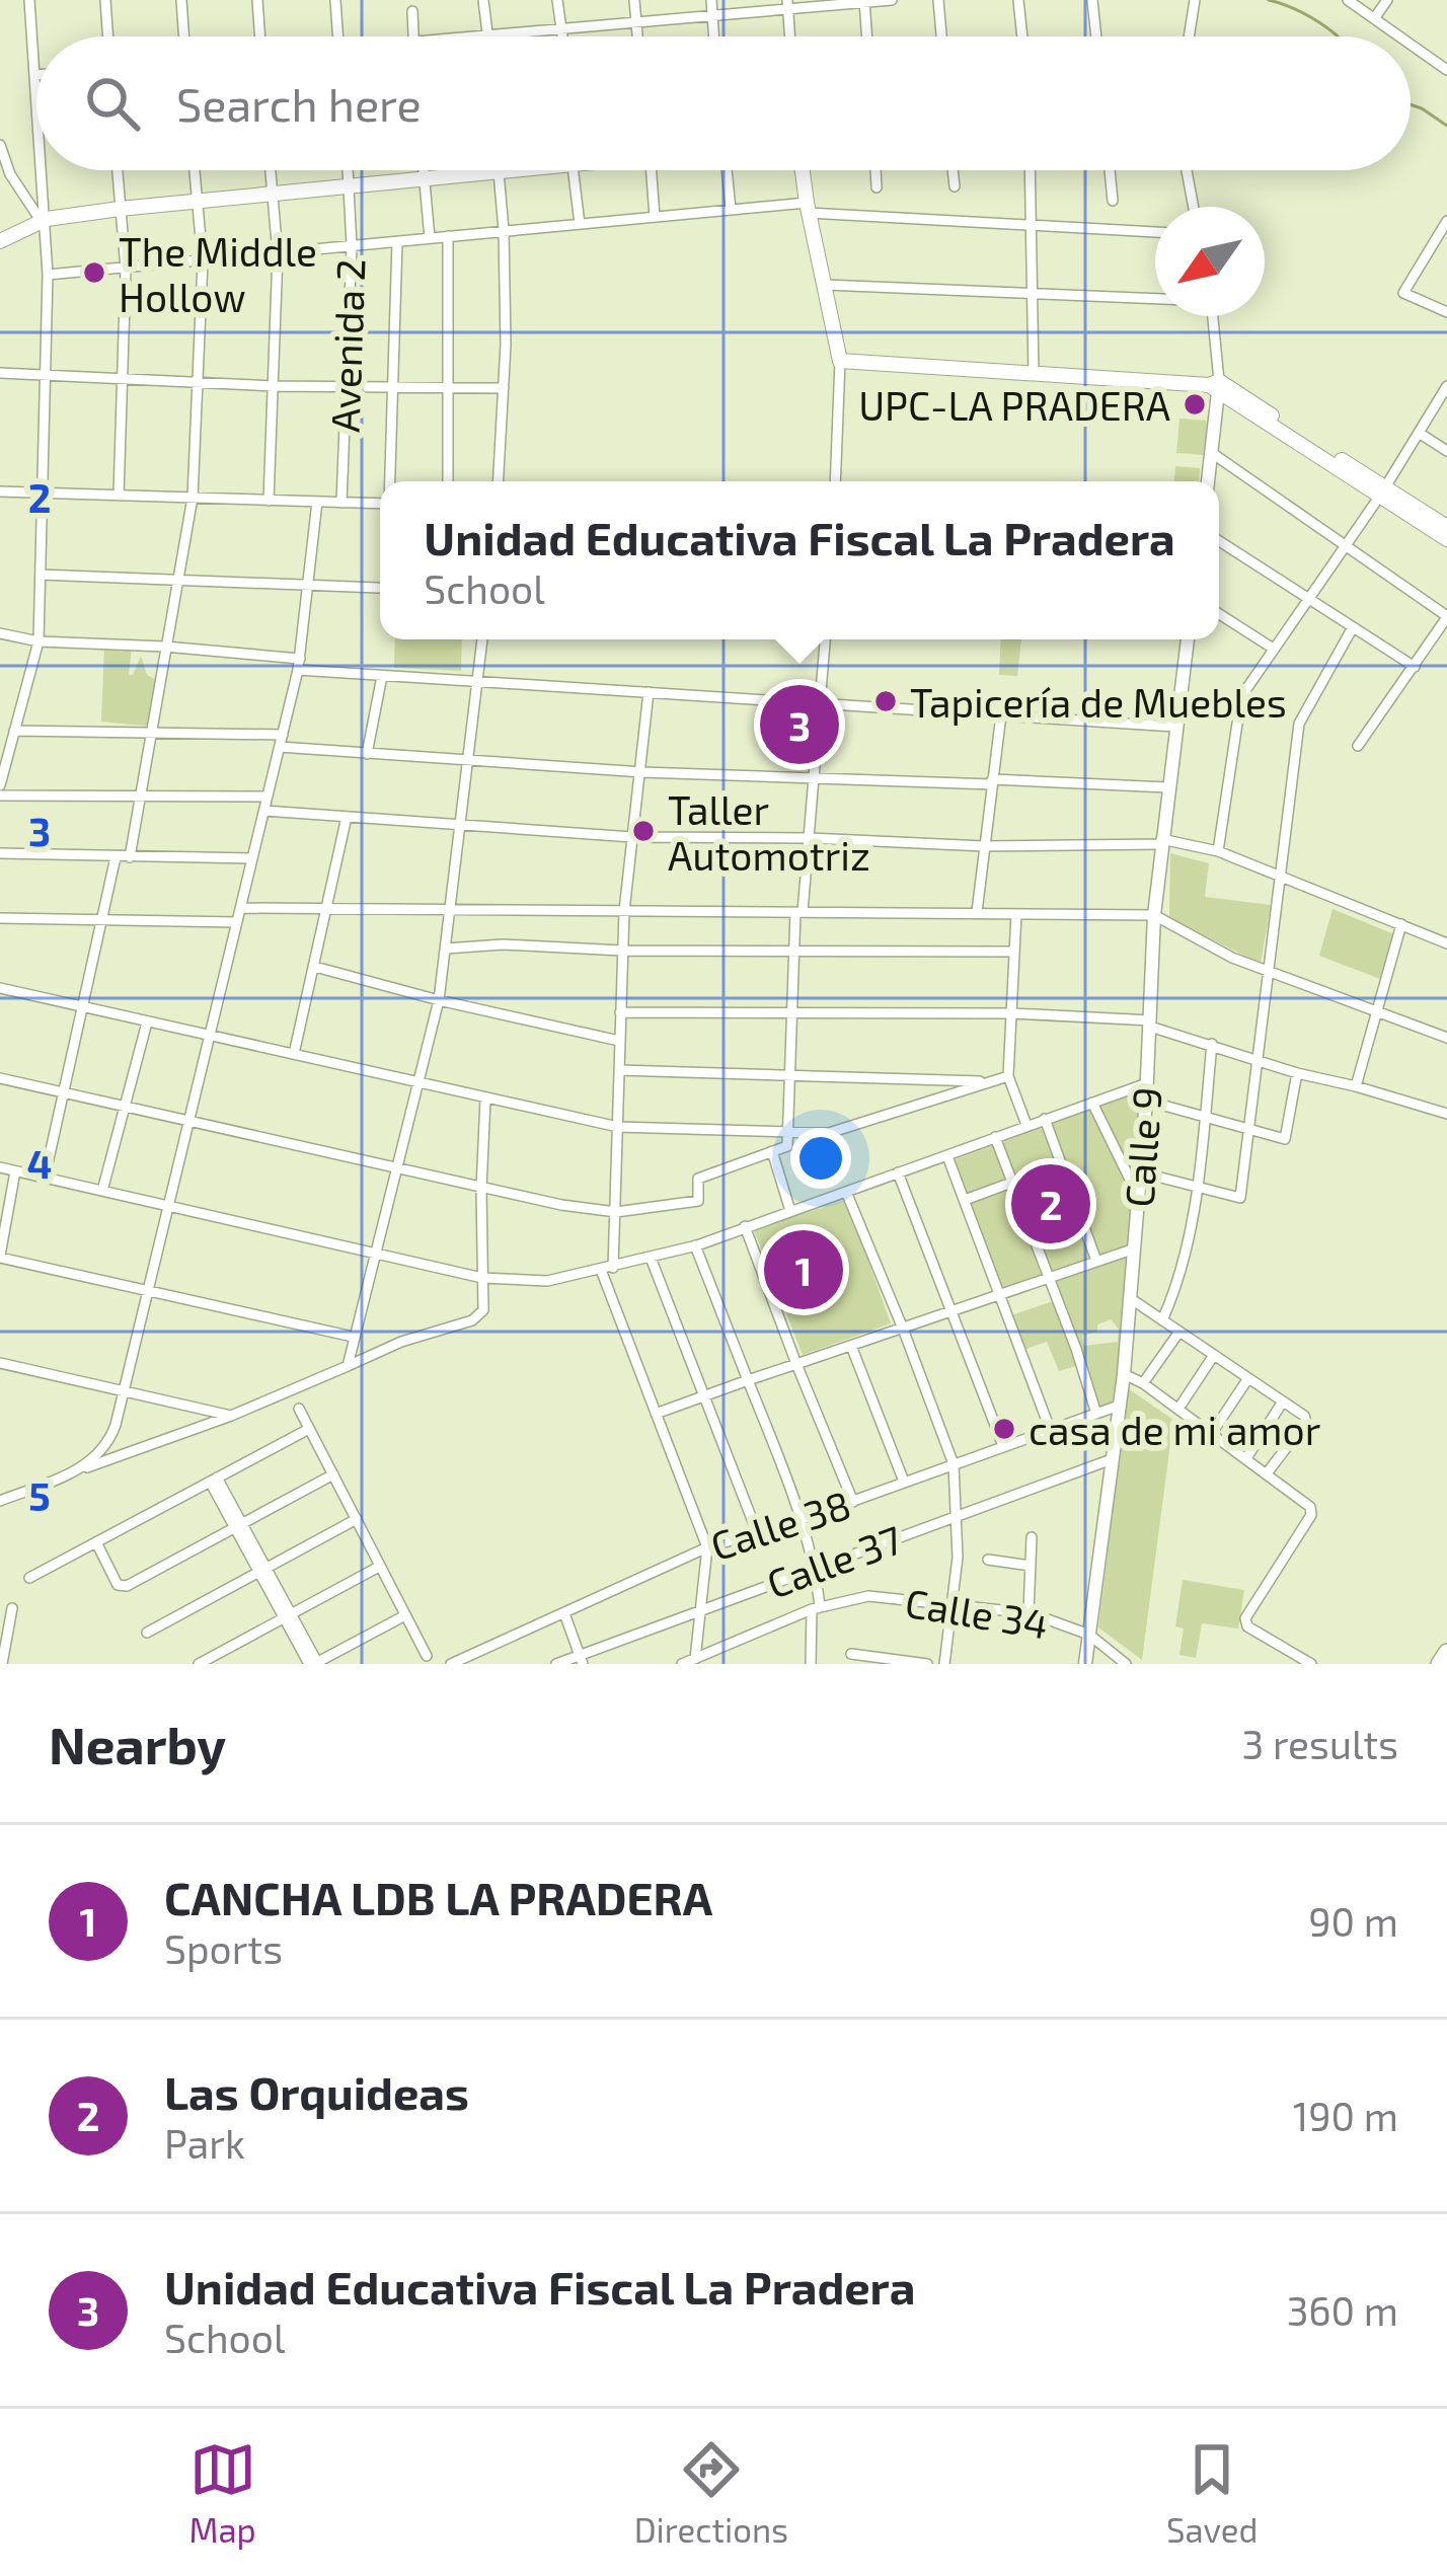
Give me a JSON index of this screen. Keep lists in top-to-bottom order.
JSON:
{
  "streets": {
    "street": [
      "Avenida 2",
      "Calle 9",
      "Calle 38",
      "Calle 37",
      "Calle 34"
    ]
  },
  "crossings": [
    ["Calle 9", "Calle 38"],
    ["Calle 9", "Calle 37"],
    ["Calle 9", "Calle 34"]
  ],
  "places": [
    "The Middle Hollow",
    "UPC-LA PRADERA",
    "Tapicería de Muebles",
    "Taller Automotriz",
    "casa de mi amor"
  ],
  "north": "bottom left",
  "page": {
    "search": "Search here",
    "popup": ["Unidad Educativa Fiscal La Pradera", "School"],
    "pins": ["3", "2", "1"],
    "heading": ["Nearby", "3 results"],
    "list": [
      {
        "mark": "1",
        "name": "CANCHA LDB LA PRADERA",
        "note": "Sports",
        "value": "90 m"
      },
      {
        "mark": "2",
        "name": "Las Orquideas",
        "note": "Park",
        "value": "190 m"
      },
      {
        "mark": "3",
        "name": "Unidad Educativa Fiscal La Pradera",
        "note": "School",
        "value": "360 m"
      }
    ],
    "nav": ["Map", "Directions", "Saved"]
  },
  "grid": {
    "rows": [
      "2",
      "3",
      "4",
      "5"
    ]
  }
}
